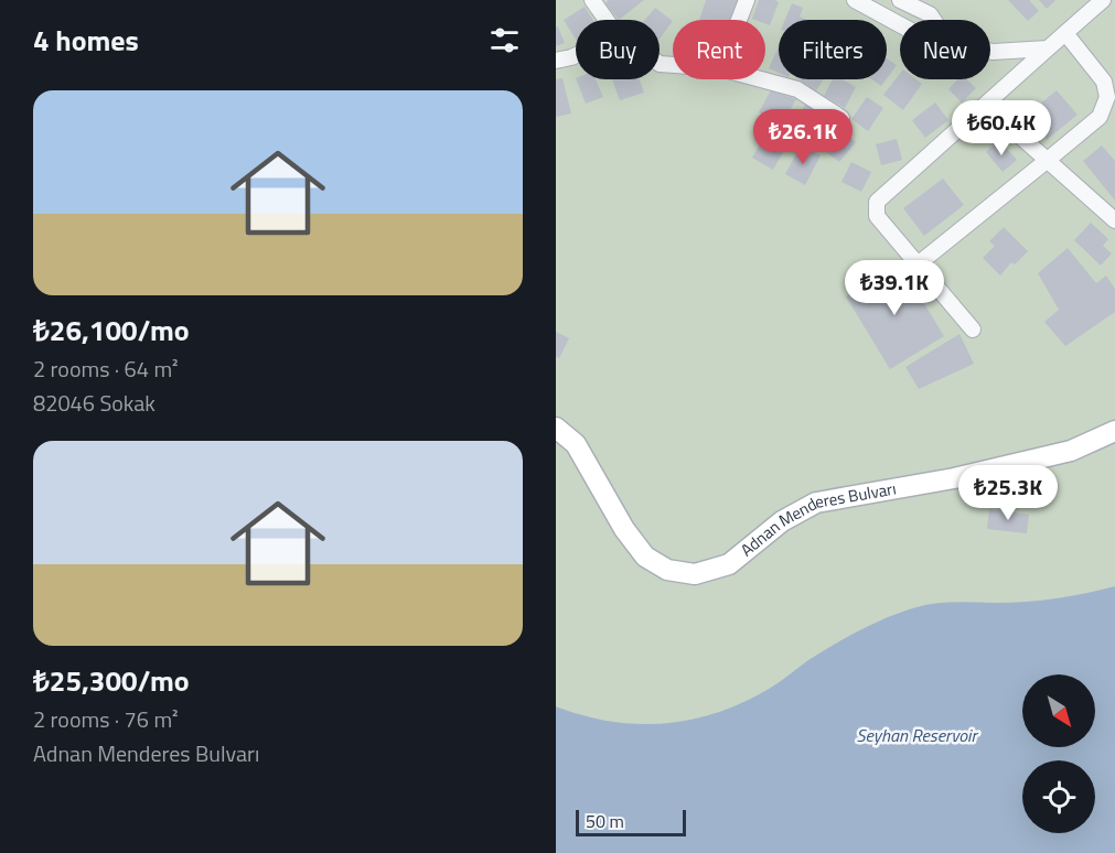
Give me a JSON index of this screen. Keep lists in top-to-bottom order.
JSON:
{
  "streets": {
    "street": ["Adnan Menderes Bulvarı"]
  },
  "water": ["Seyhan Reservoir"],
  "scale_bar": "50 m",
  "north": "bottom right",
  "page": {
    "heading": "4 homes",
    "chip": [
      "Buy",
      "Rent",
      "Filters",
      "New"
    ],
    "list": [
      {
        "name": "₺26,100/mo",
        "note": "2 rooms · 64 m² · 82046 Sokak"
      },
      {
        "name": "₺25,300/mo",
        "note": "2 rooms · 76 m² · Adnan Menderes Bulvarı"
      }
    ],
    "price": [
      "₺60.4K",
      "₺26.1K",
      "₺39.1K",
      "₺25.3K"
    ],
    "scale": "50 m"
  }
}
